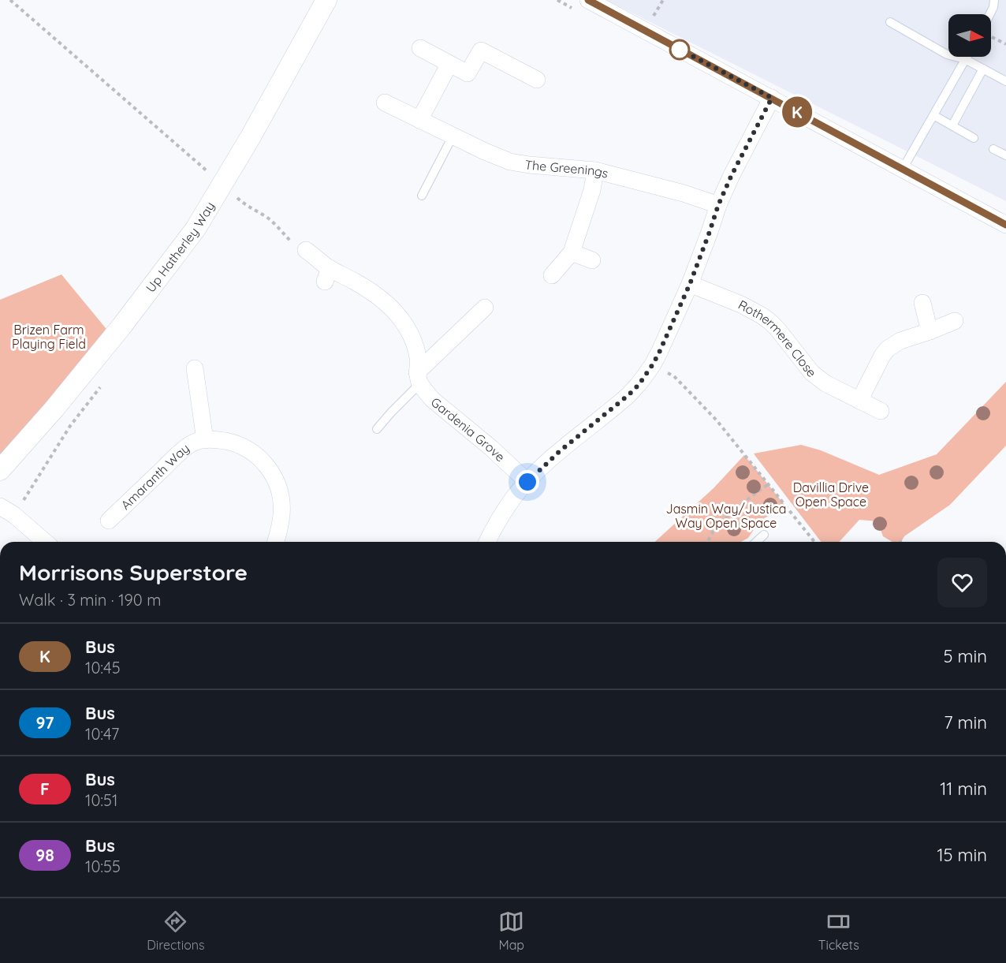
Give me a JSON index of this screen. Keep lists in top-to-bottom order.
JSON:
{
  "streets": {
    "street": [
      "The Greenings",
      "Up Hatherley Way",
      "Rothermere Close",
      "Gardenia Grove",
      "Amaranth Way"
    ]
  },
  "parks": ["Brizen Farm Playing Field", "Davillia Drive Open Space", "Jasmin Way/Justica Way Open Space"],
  "lines": ["bus line K"],
  "north": "right",
  "page": {
    "on_map": "K",
    "heading": ["Morrisons Superstore", "Walk · 3 min · 190 m"],
    "list": [
      {
        "mark": "K",
        "name": "Bus",
        "note": "10:45",
        "value": "5 min"
      },
      {
        "mark": "97",
        "name": "Bus",
        "note": "10:47",
        "value": "7 min"
      },
      {
        "mark": "F",
        "name": "Bus",
        "note": "10:51",
        "value": "11 min"
      },
      {
        "mark": "98",
        "name": "Bus",
        "note": "10:55",
        "value": "15 min"
      }
    ],
    "tabs": ["Directions", "Map", "Tickets"]
  }
}
